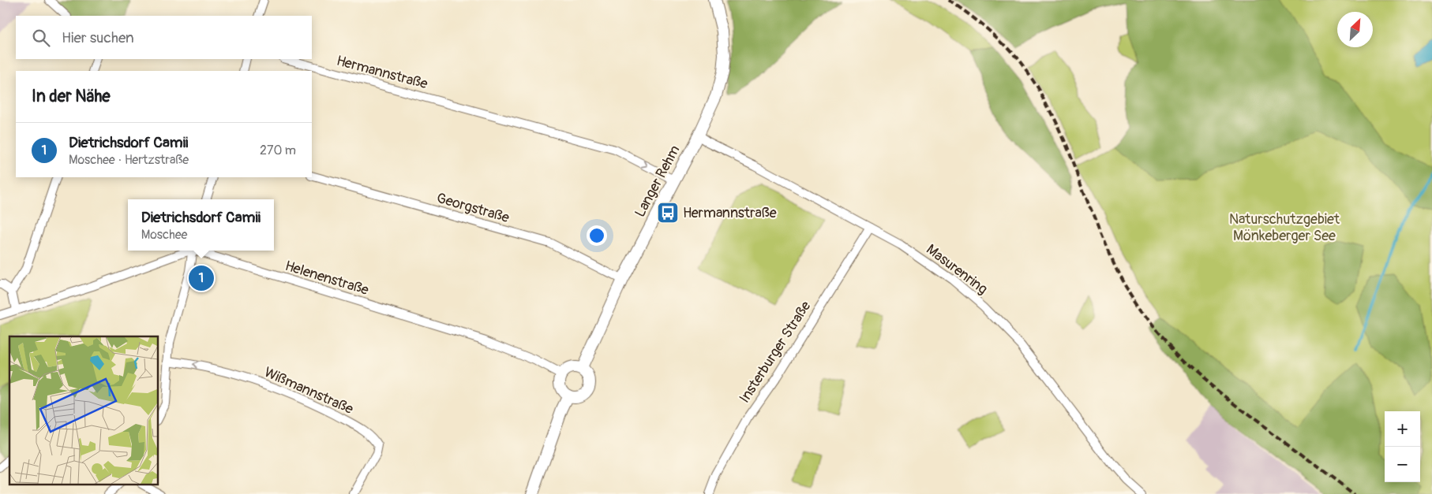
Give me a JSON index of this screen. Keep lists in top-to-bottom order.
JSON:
{
  "streets": {
    "street": [
      "Hermannstraße",
      "Langer Rehm",
      "Georgstraße",
      "Masurenring",
      "Helenenstraße",
      "Insterburger Straße",
      "Wißmannstraße"
    ]
  },
  "crossings": [
    ["Hermannstraße", "Langer Rehm"],
    ["Langer Rehm", "Georgstraße"],
    ["Langer Rehm", "Masurenring"],
    ["Langer Rehm", "Helenenstraße"],
    ["Masurenring", "Insterburger Straße"]
  ],
  "one_way": ["Hermannstraße", "Wißmannstraße"],
  "parks": ["Naturschutzgebiet Mönkeberger See"],
  "places": {
    "bus stop": ["Hermannstraße"]
  },
  "north": "top right",
  "page": {
    "search": "Hier suchen",
    "heading": "In der Nähe",
    "list": [
      {
        "mark": "1",
        "name": "Dietrichsdorf Camii",
        "note": "Moschee · Hertzstraße",
        "value": "270 m"
      }
    ],
    "popup": ["Dietrichsdorf Camii", "Moschee"],
    "pins": "1",
    "map_buttons": ["+", "−"]
  }
}
